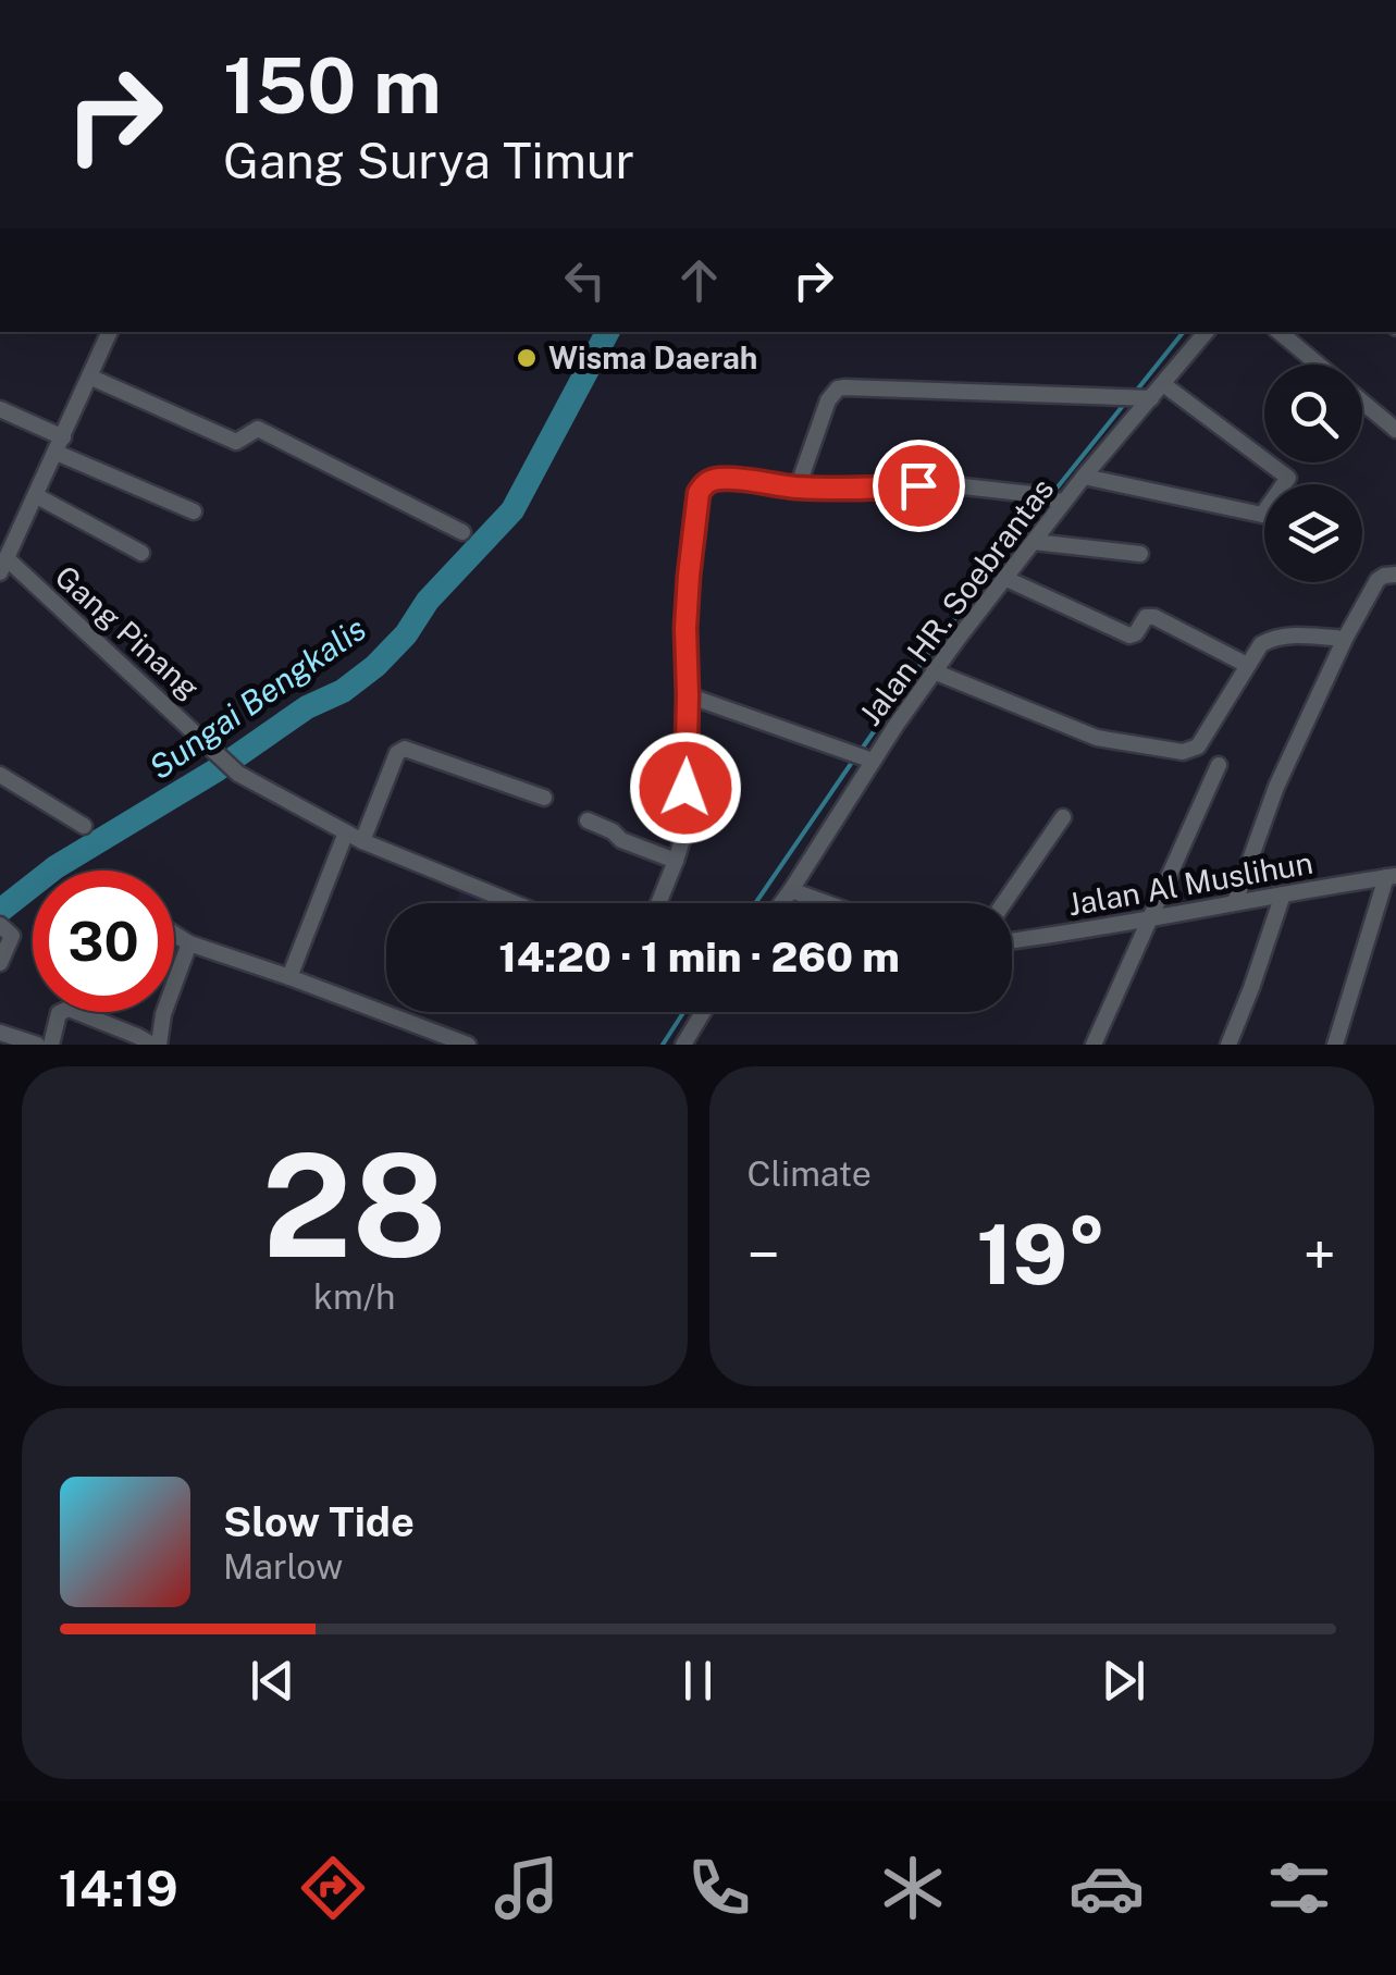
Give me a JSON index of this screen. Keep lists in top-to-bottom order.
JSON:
{
  "streets": {
    "street": ["Jalan HR. Soebrantas", "Gang Pinang", "Jalan Al Muslihun"]
  },
  "water": ["Sungai Bengkalis"],
  "places": ["Wisma Daerah"],
  "page": {
    "turn": ["150 m", "Gang Surya Timur"],
    "limit": "30",
    "trip": "14:20 · 1 min · 260 m",
    "tile": [
      ["28", "km/h"],
      "Climate"
    ],
    "heat": ["−", "19°", "+"],
    "song": ["Slow Tide", "Marlow"],
    "tabs": "14:19"
  }
}
